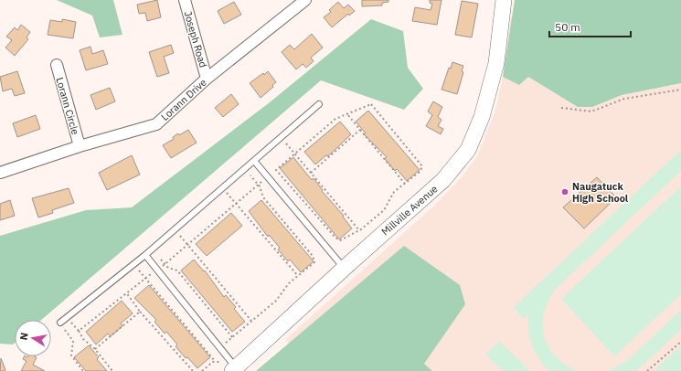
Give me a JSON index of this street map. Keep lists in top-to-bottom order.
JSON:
{
  "streets": {
    "street": [
      "Joseph Road",
      "Lorann Drive",
      "Lorann Circle",
      "Millville Avenue"
    ]
  },
  "crossings": [
    ["Joseph Road", "Lorann Drive"],
    ["Lorann Drive", "Lorann Circle"]
  ],
  "places": ["Naugatuck High School"],
  "scale_bar": "50 m",
  "north": "left"
}
